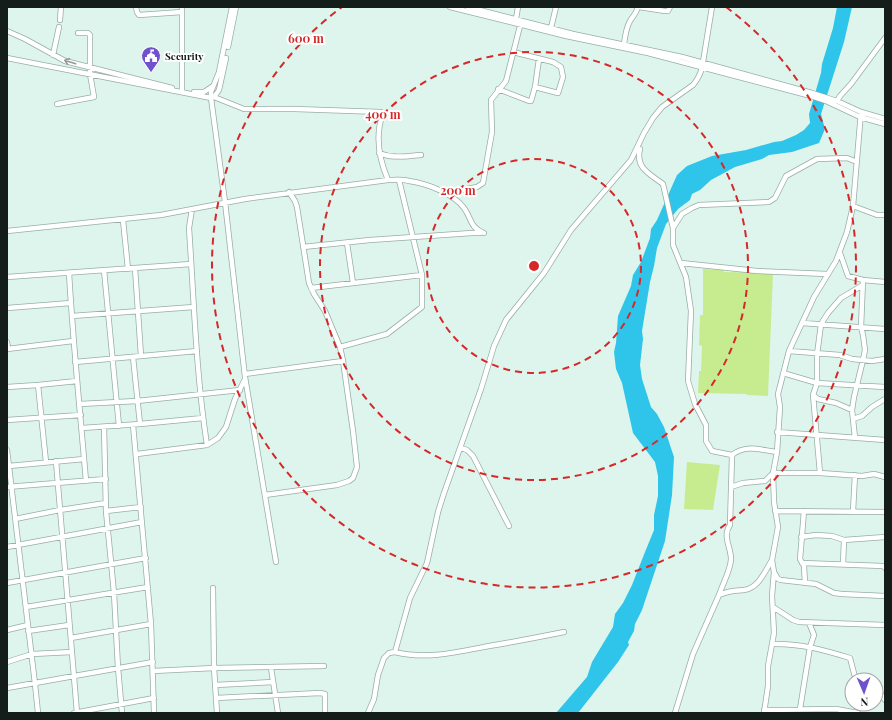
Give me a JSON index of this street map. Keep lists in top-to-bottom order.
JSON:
{
  "places": {
    "public building": ["Security"]
  },
  "north": "bottom",
  "rings": ["600 m", "400 m", "200 m"]
}
